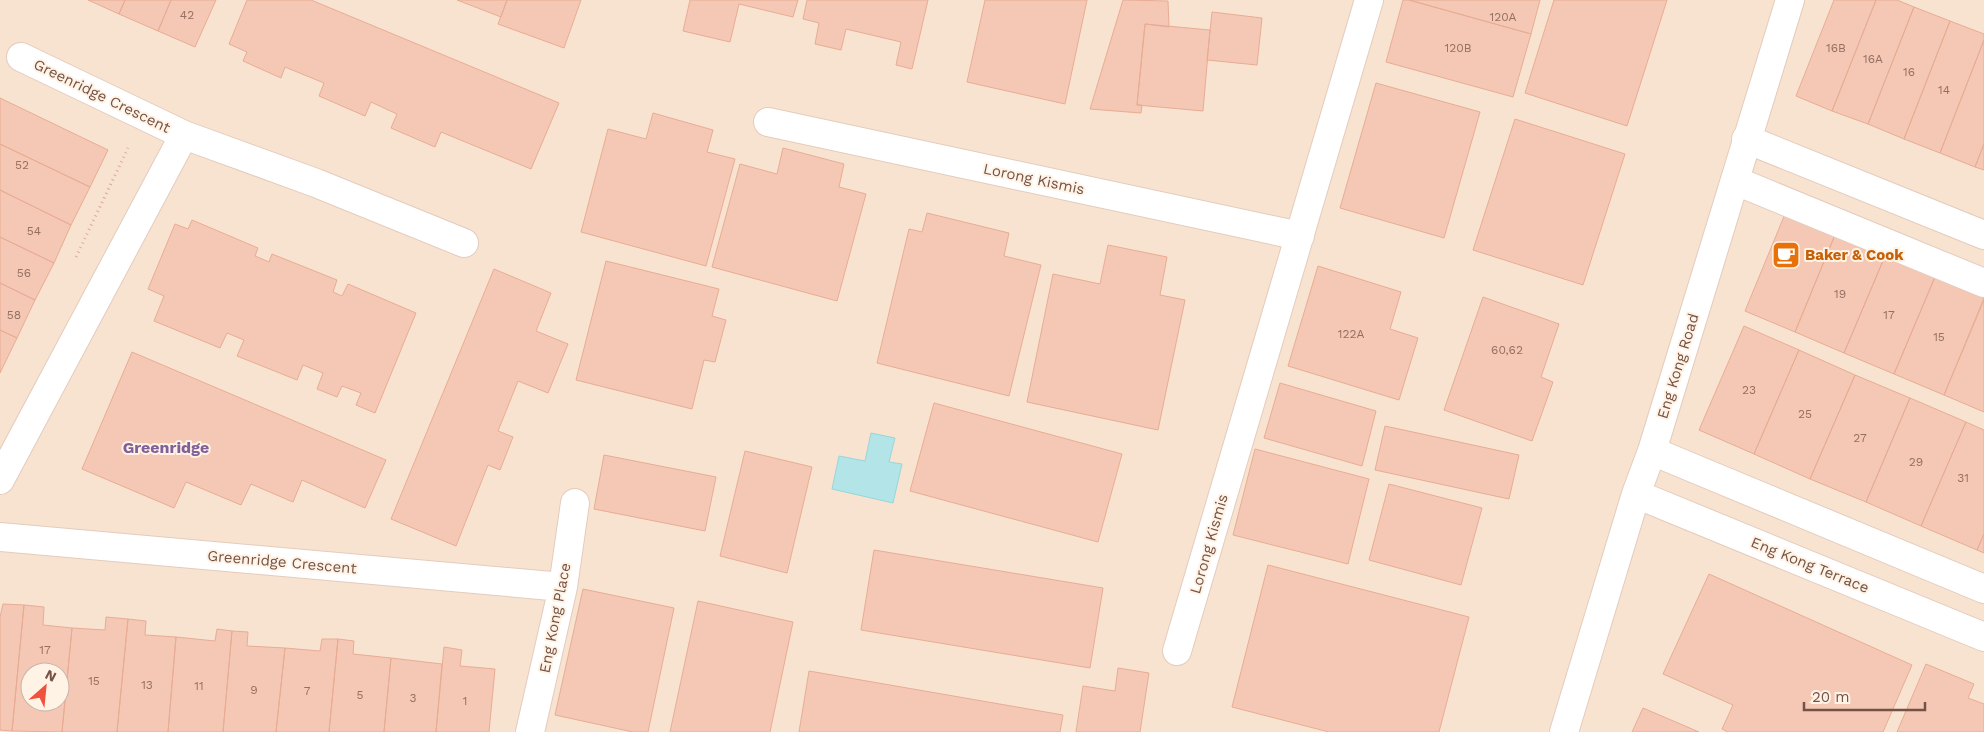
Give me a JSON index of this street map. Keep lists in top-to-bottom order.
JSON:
{
  "streets": {
    "street": [
      "Greenridge Crescent",
      "Lorong Kismis",
      "Eng Kong Road",
      "Eng Kong Terrace",
      "Eng Kong Place"
    ]
  },
  "crossings": [
    ["Greenridge Crescent", "Eng Kong Place"],
    ["Eng Kong Road", "Eng Kong Terrace"]
  ],
  "districts": ["Greenridge"],
  "places": {
    "cafe": ["Baker & Cook"]
  },
  "house_numbers": [
    "42",
    "120A",
    "120B",
    "16B",
    "16A",
    "16",
    "14",
    "52",
    "54",
    "56",
    "19",
    "58",
    "17",
    "122A",
    "15",
    "60,62",
    "23",
    "25",
    "27",
    "29",
    "31",
    "17",
    "15",
    "13",
    "11",
    "9",
    "7",
    "5",
    "3",
    "1"
  ],
  "scale_bar": "20 m",
  "north": "top right"
}
